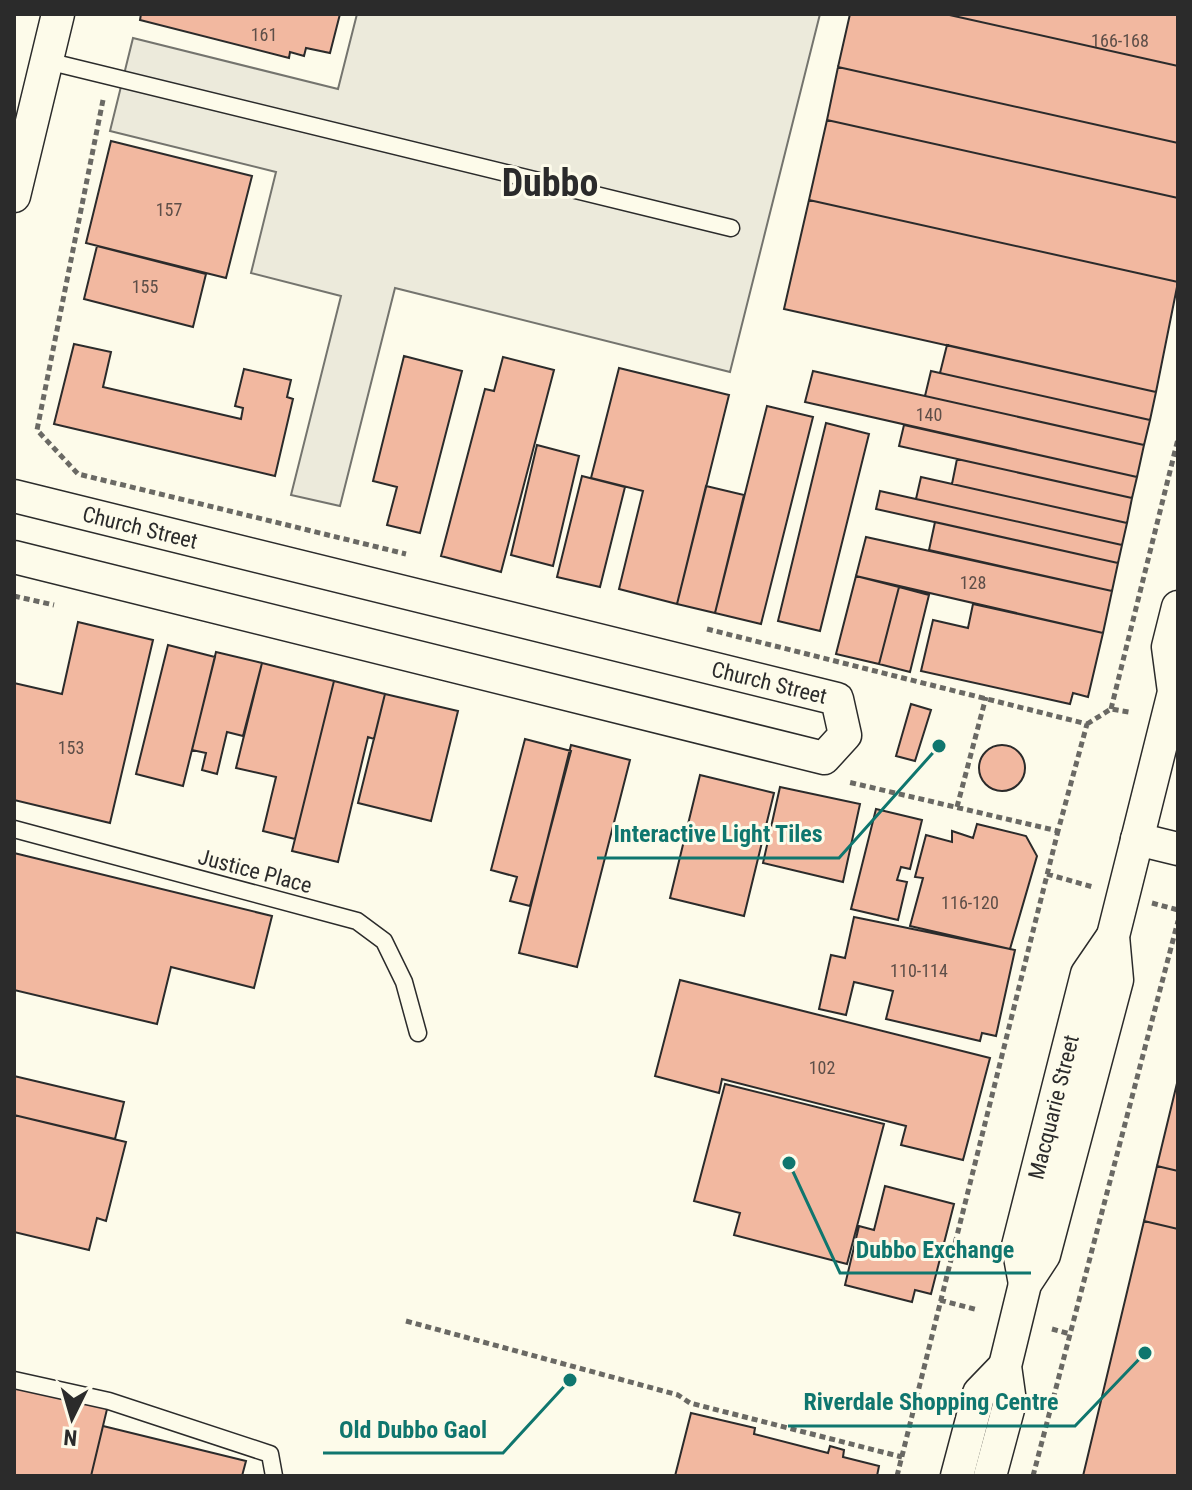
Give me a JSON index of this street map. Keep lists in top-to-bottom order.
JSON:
{
  "streets": {
    "street": ["Church Street", "Macquarie Street"],
    "lane": ["Justice Place"]
  },
  "districts": ["Dubbo"],
  "places": [
    "Interactive Light Tiles",
    "Dubbo Exchange",
    "Riverdale Shopping Centre",
    "Old Dubbo Gaol"
  ],
  "house_numbers": [
    "161",
    "166-168",
    "157",
    "155",
    "140",
    "128",
    "153",
    "116-120",
    "110-114",
    "102"
  ],
  "north": "bottom"
}
